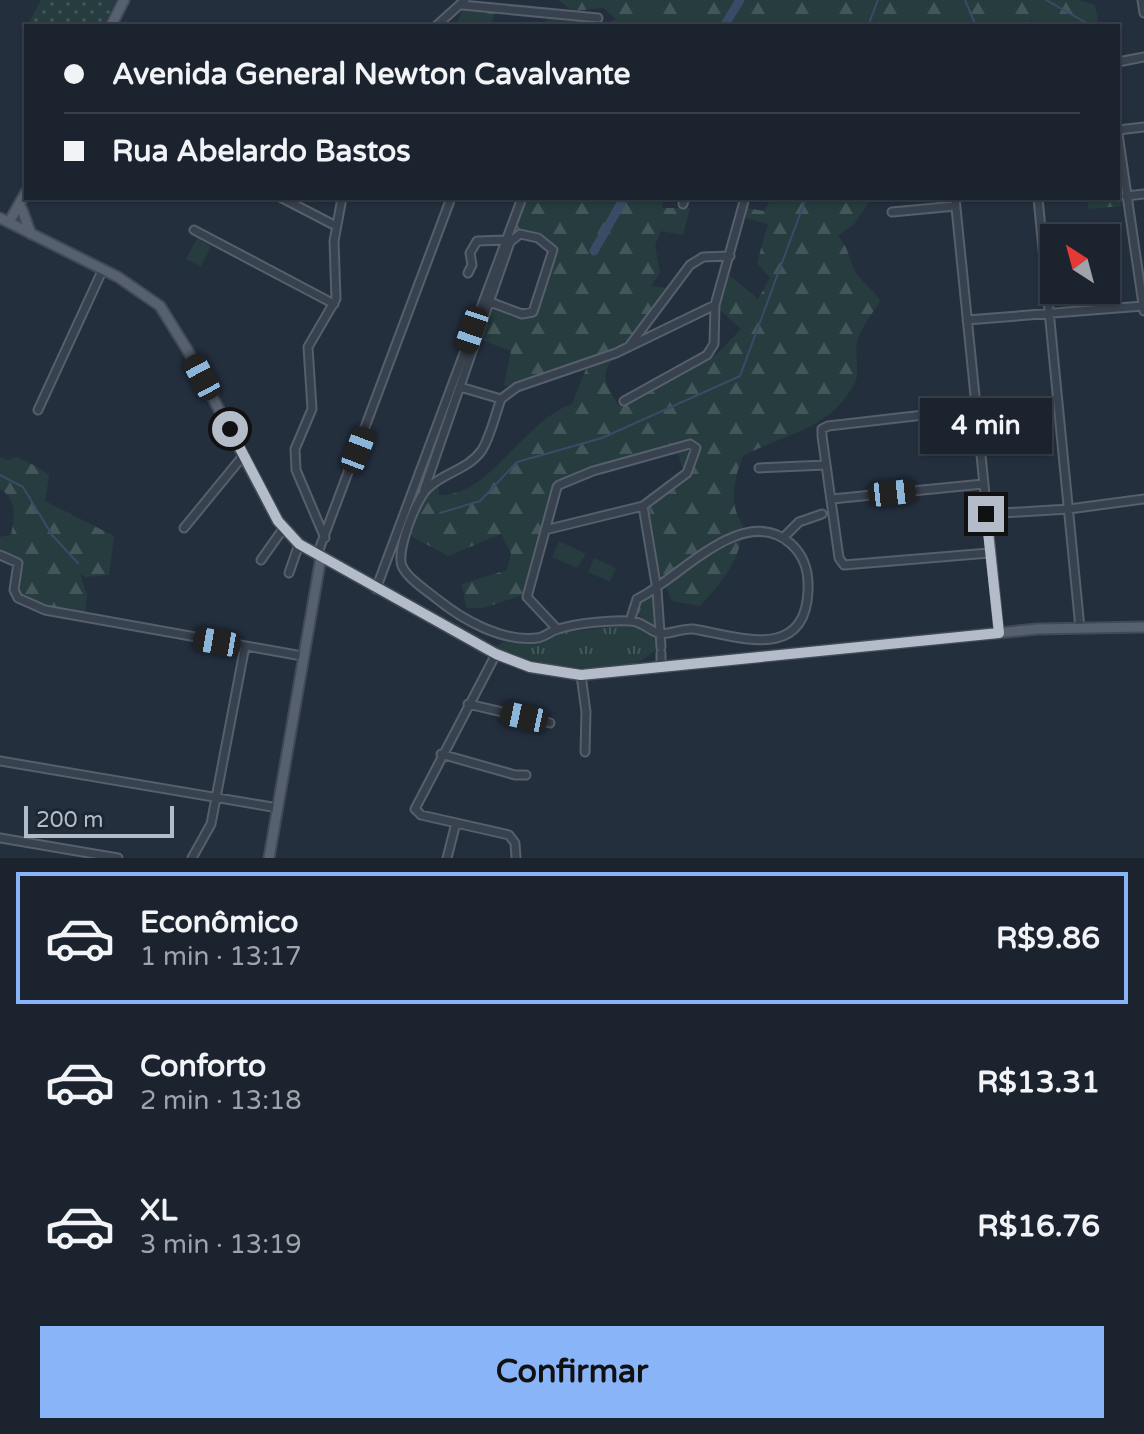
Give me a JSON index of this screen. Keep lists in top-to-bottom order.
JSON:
{
  "scale_bar": "200 m",
  "north": "top left",
  "page": {
    "banner": ["Avenida General Newton Cavalvante", "Rua Abelardo Bastos"],
    "bubble": "4 min",
    "scale": "200 m",
    "list": [
      {
        "name": "Econômico",
        "note": "1 min · 13:17",
        "value": "R$9.86"
      },
      {
        "name": "Conforto",
        "note": "2 min · 13:18",
        "value": "R$13.31"
      },
      {
        "name": "XL",
        "note": "3 min · 13:19",
        "value": "R$16.76"
      }
    ],
    "buttons": "Confirmar"
  }
}
